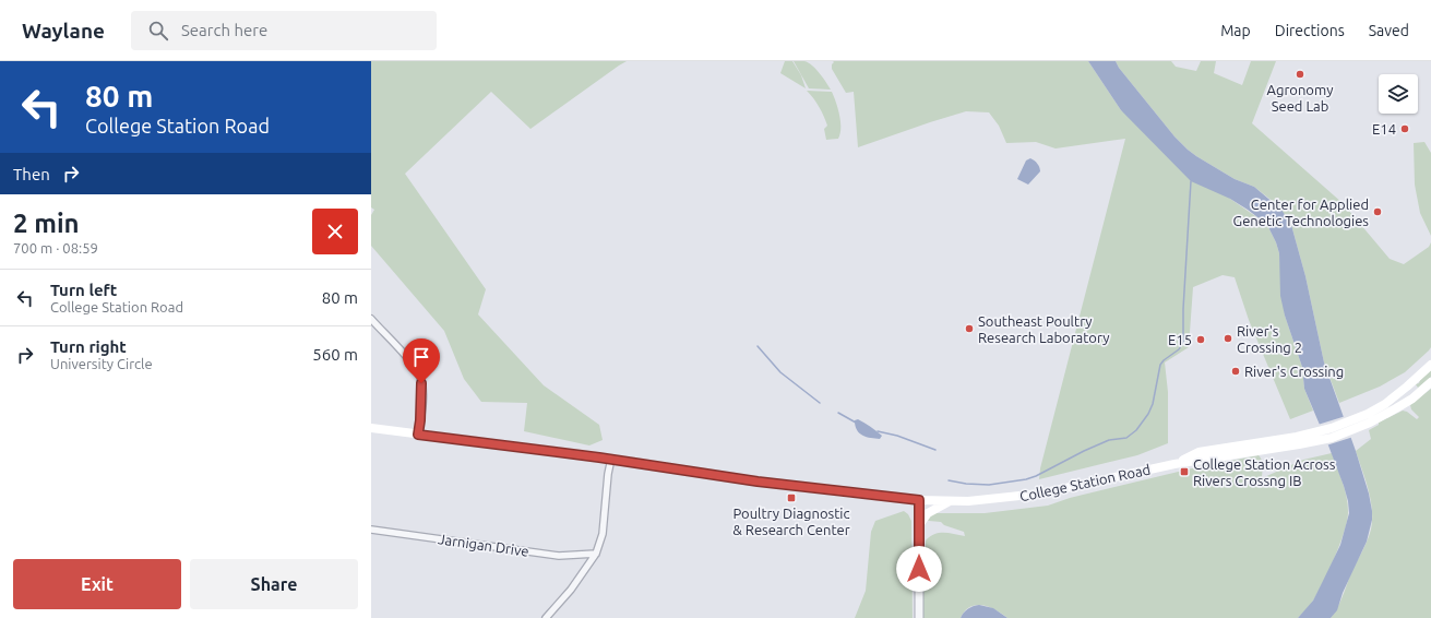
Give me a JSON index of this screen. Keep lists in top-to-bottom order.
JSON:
{
  "streets": {
    "main road": ["College Station Road"],
    "street": ["Jarnigan Drive"]
  },
  "places": {
    "other": [
      "Agronomy Seed Lab",
      "E14",
      "Center for Applied Genetic Technologies",
      "Southeast Poultry Research Laboratory",
      "River's Crossing 2",
      "E15",
      "River's Crossing"
    ],
    "transit": ["College Station Across Rivers Crossng IB", "Poultry Diagnostic & Research Center"]
  },
  "page": {
    "header": "Waylane",
    "search": "Search here",
    "nav": ["Map", "Directions", "Saved"],
    "turn": ["80 m", "College Station Road"],
    "then": "Then",
    "heading": ["2 min", "700 m · 08:59"],
    "list": [
      {
        "name": "Turn left",
        "note": "College Station Road",
        "value": "80 m"
      },
      {
        "name": "Turn right",
        "note": "University Circle",
        "value": "560 m"
      }
    ],
    "buttons": ["Exit", "Share"]
  }
}
